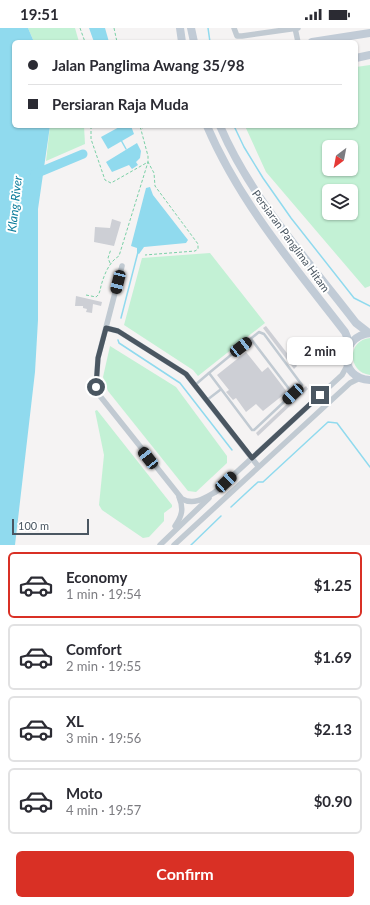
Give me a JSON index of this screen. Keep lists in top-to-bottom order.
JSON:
{
  "streets": {
    "main road": ["Persiaran Panglima Hitam"]
  },
  "water": ["Klang River"],
  "scale_bar": "100 m",
  "north": "bottom left",
  "page": {
    "status": "19:51",
    "banner": ["Jalan Panglima Awang 35/98", "Persiaran Raja Muda"],
    "bubble": "2 min",
    "scale": "100 m",
    "list": [
      {
        "name": "Economy",
        "note": "1 min · 19:54",
        "value": "$1.25"
      },
      {
        "name": "Comfort",
        "note": "2 min · 19:55",
        "value": "$1.69"
      },
      {
        "name": "XL",
        "note": "3 min · 19:56",
        "value": "$2.13"
      },
      {
        "name": "Moto",
        "note": "4 min · 19:57",
        "value": "$0.90"
      }
    ],
    "buttons": "Confirm"
  }
}
